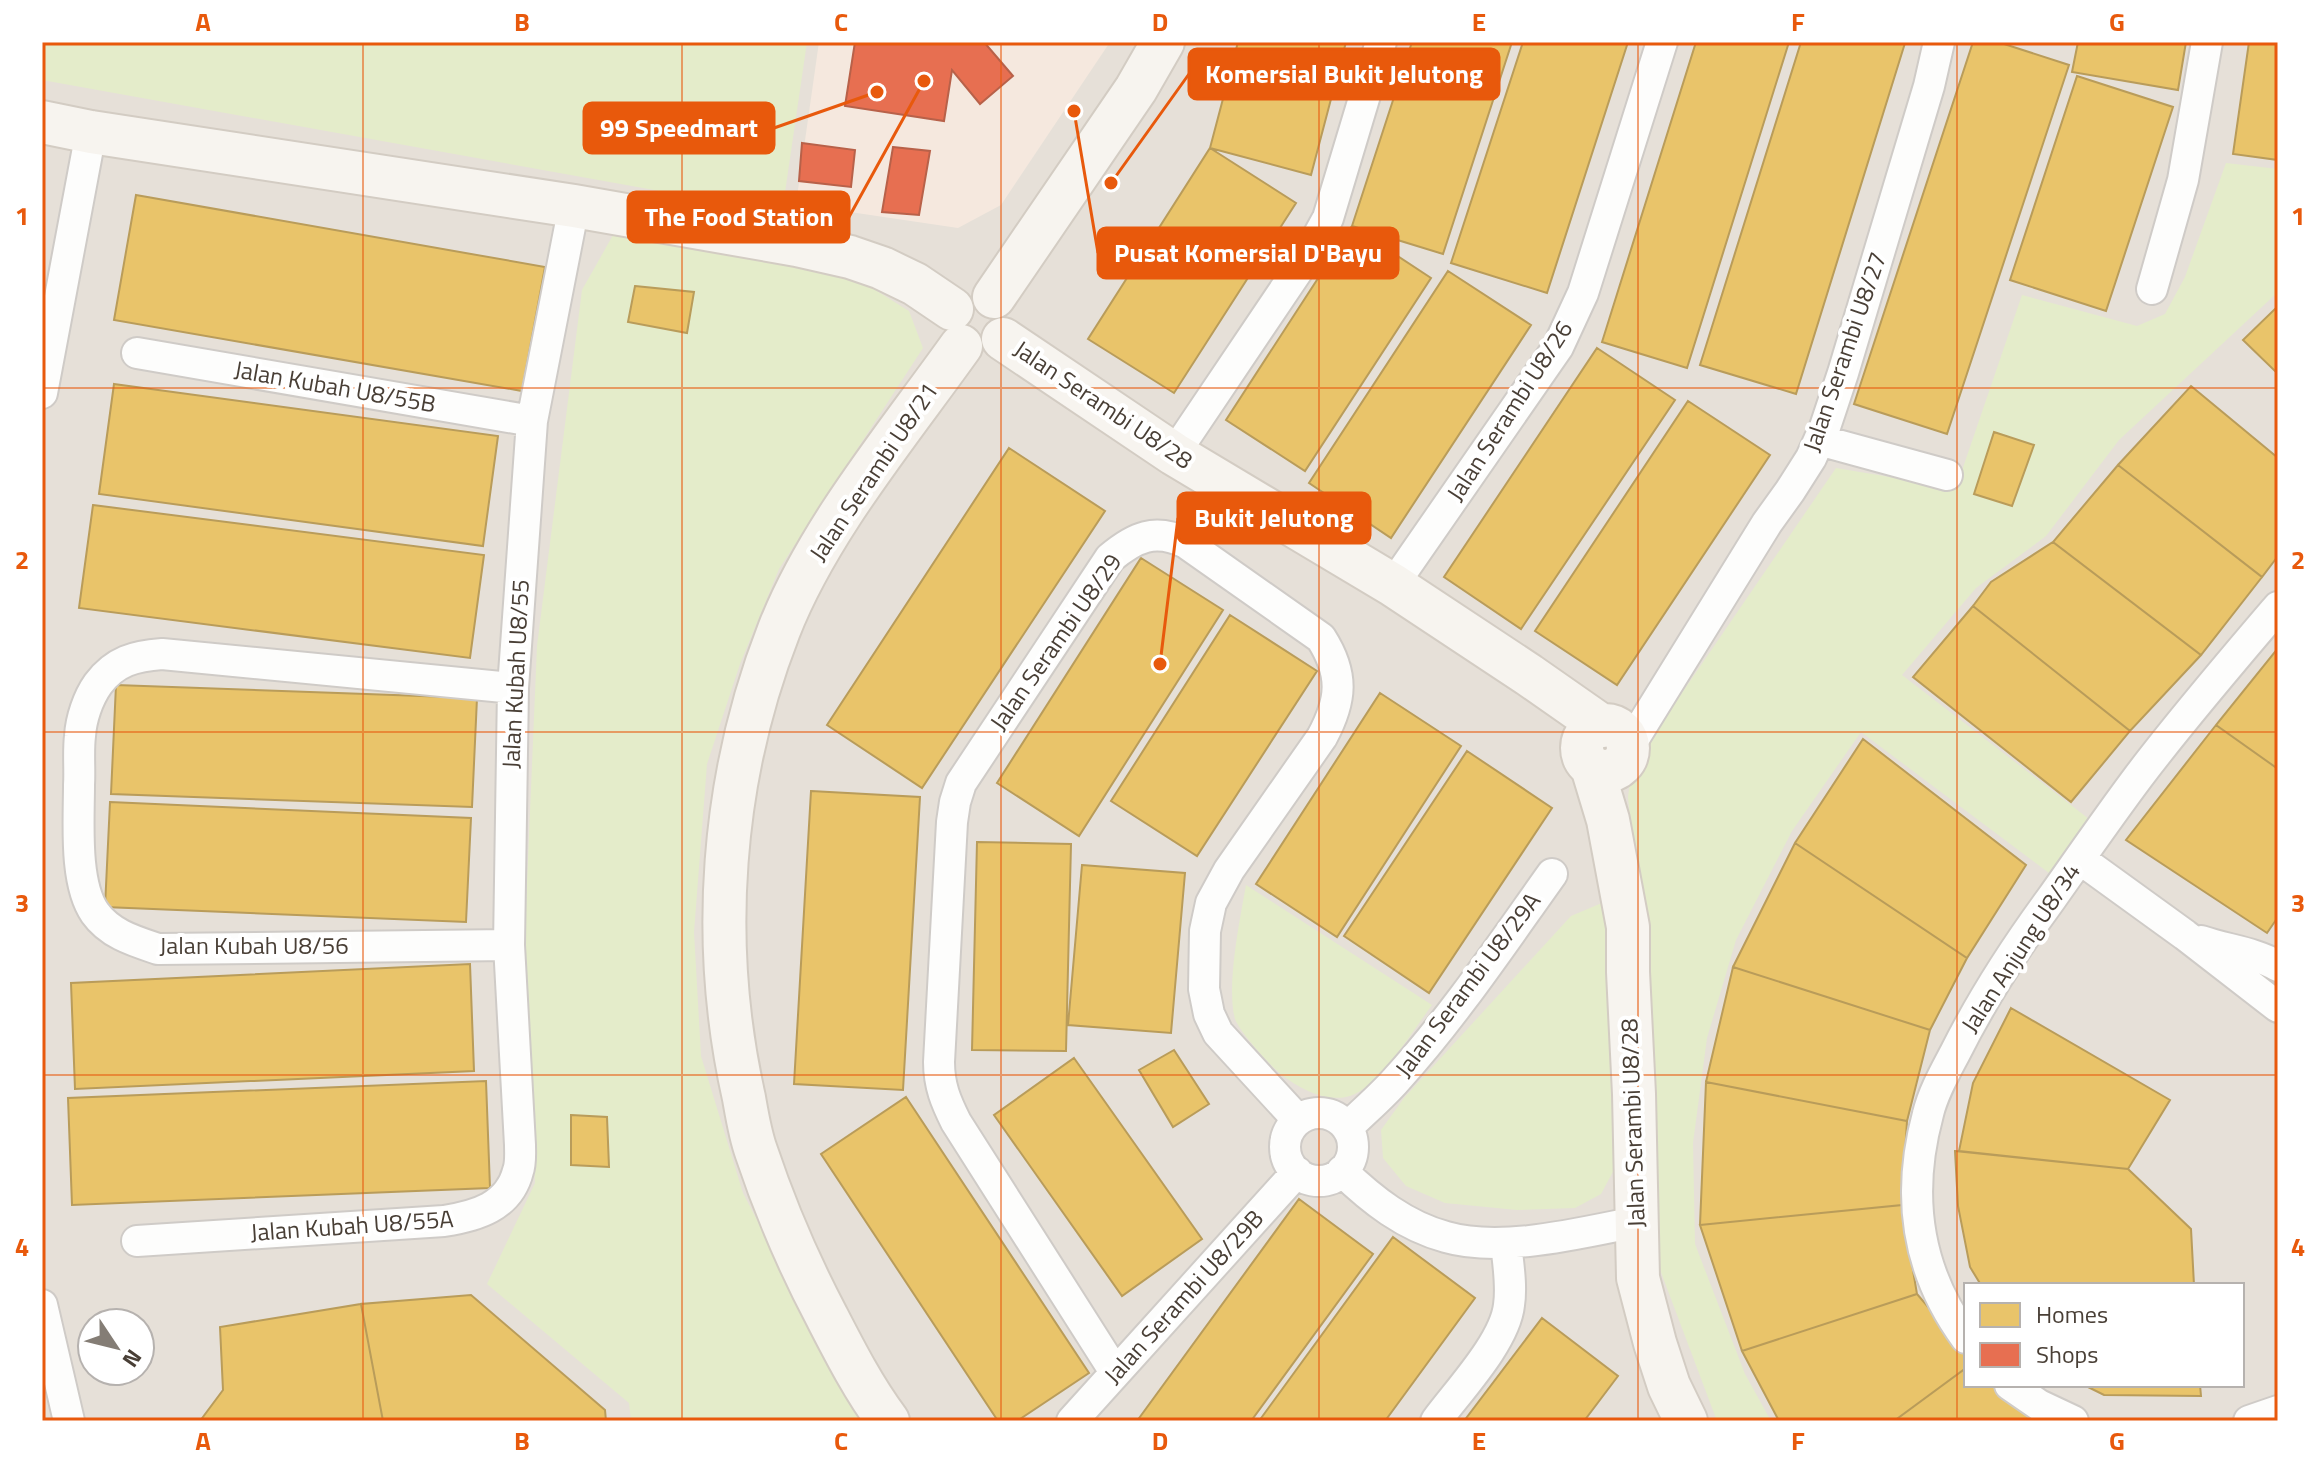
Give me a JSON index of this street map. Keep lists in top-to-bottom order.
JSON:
{
  "streets": {
    "street": [
      "Jalan Serambi U8/27",
      "Jalan Kubah U8/55B",
      "Jalan Serambi U8/28",
      "Jalan Serambi U8/26",
      "Jalan Serambi U8/21",
      "Jalan Serambi U8/29",
      "Jalan Kubah U8/55",
      "Jalan Kubah U8/56",
      "Jalan Anjung U8/34",
      "Jalan Serambi U8/29A",
      "Jalan Kubah U8/55A",
      "Jalan Serambi U8/29B"
    ]
  },
  "crossings": [
    ["Jalan Serambi U8/27", "Jalan Serambi U8/28"],
    ["Jalan Kubah U8/55B", "Jalan Kubah U8/55"],
    ["Jalan Serambi U8/28", "Jalan Serambi U8/26"],
    ["Jalan Serambi U8/28", "Jalan Serambi U8/21"],
    ["Jalan Serambi U8/29", "Jalan Serambi U8/29A"],
    ["Jalan Serambi U8/29", "Jalan Serambi U8/29B"],
    ["Jalan Kubah U8/55", "Jalan Kubah U8/56"],
    ["Jalan Kubah U8/55", "Jalan Kubah U8/55A"],
    ["Jalan Serambi U8/29A", "Jalan Serambi U8/29B"]
  ],
  "places": [
    "The Food Station",
    "99 Speedmart",
    "Pusat Komersial D'Bayu",
    "Komersial Bukit Jelutong",
    "Bukit Jelutong"
  ],
  "legend": ["Homes", "Shops"],
  "north": "bottom right",
  "grid": {
    "columns": [
      "A",
      "B",
      "C",
      "D",
      "E",
      "F",
      "G"
    ],
    "rows": [
      "1",
      "2",
      "3",
      "4"
    ]
  }
}
